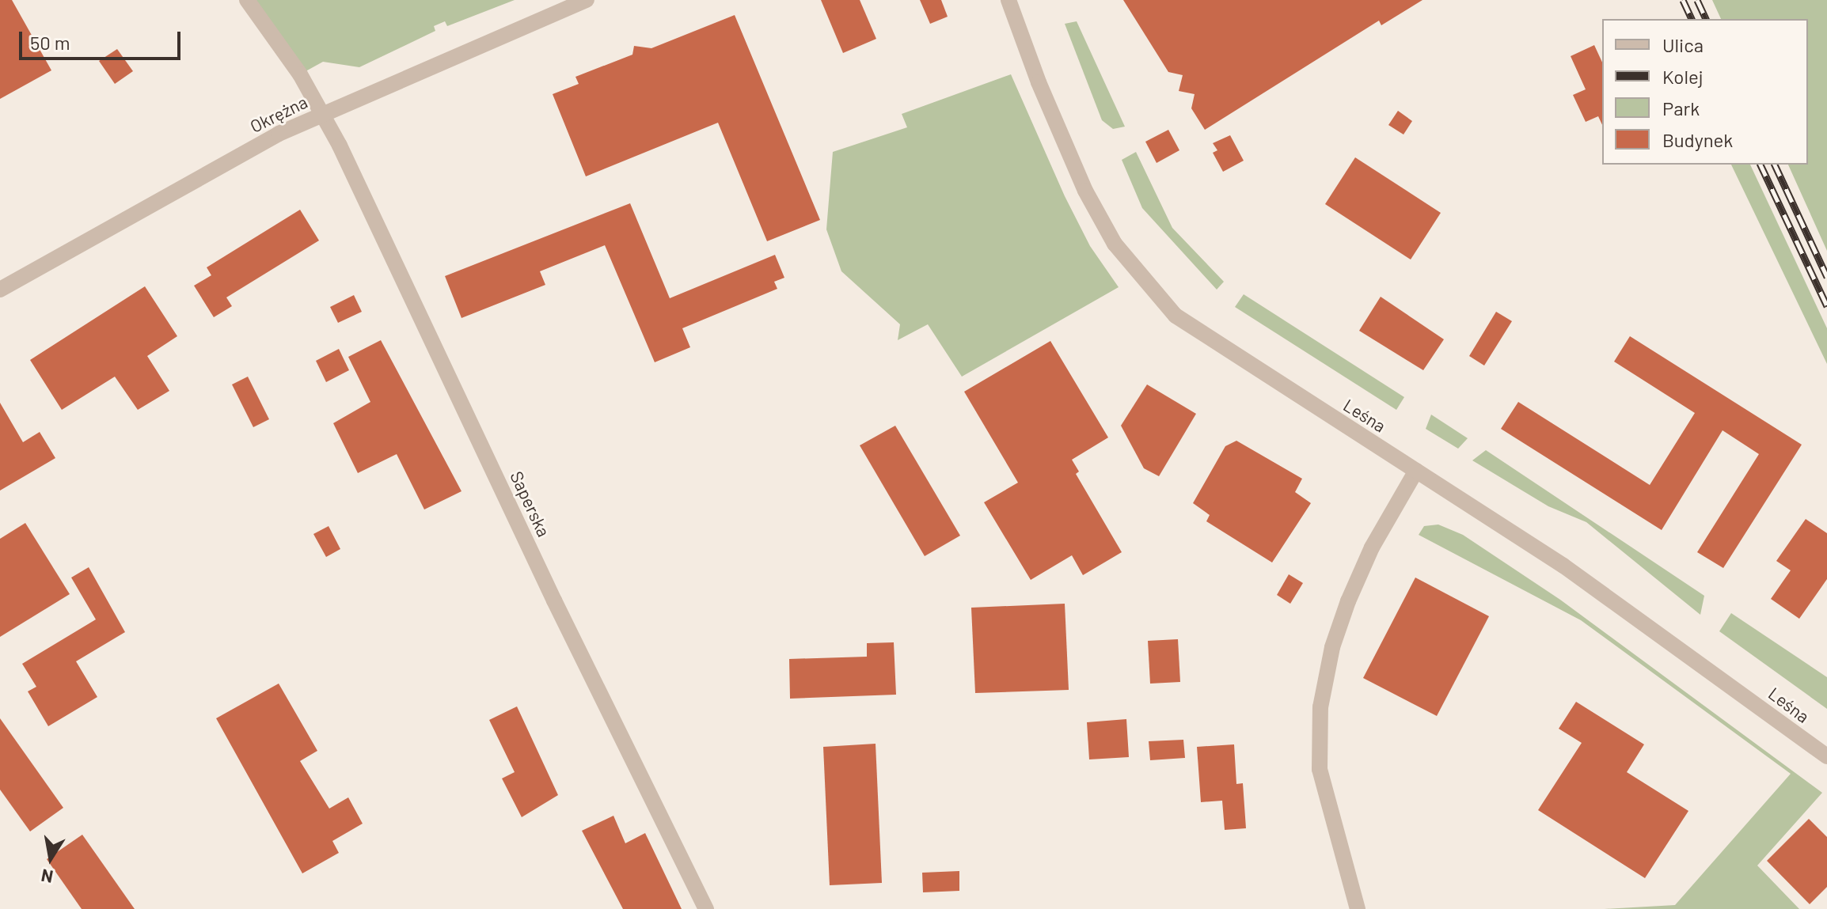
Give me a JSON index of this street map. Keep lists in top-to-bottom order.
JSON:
{
  "streets": {
    "street": ["Okrężna", "Leśna", "Saperska"]
  },
  "crossings": [
    ["Okrężna", "Saperska"]
  ],
  "legend": [
    "Ulica",
    "Kolej",
    "Park",
    "Budynek"
  ],
  "scale_bar": "50 m",
  "north": "bottom"
}
